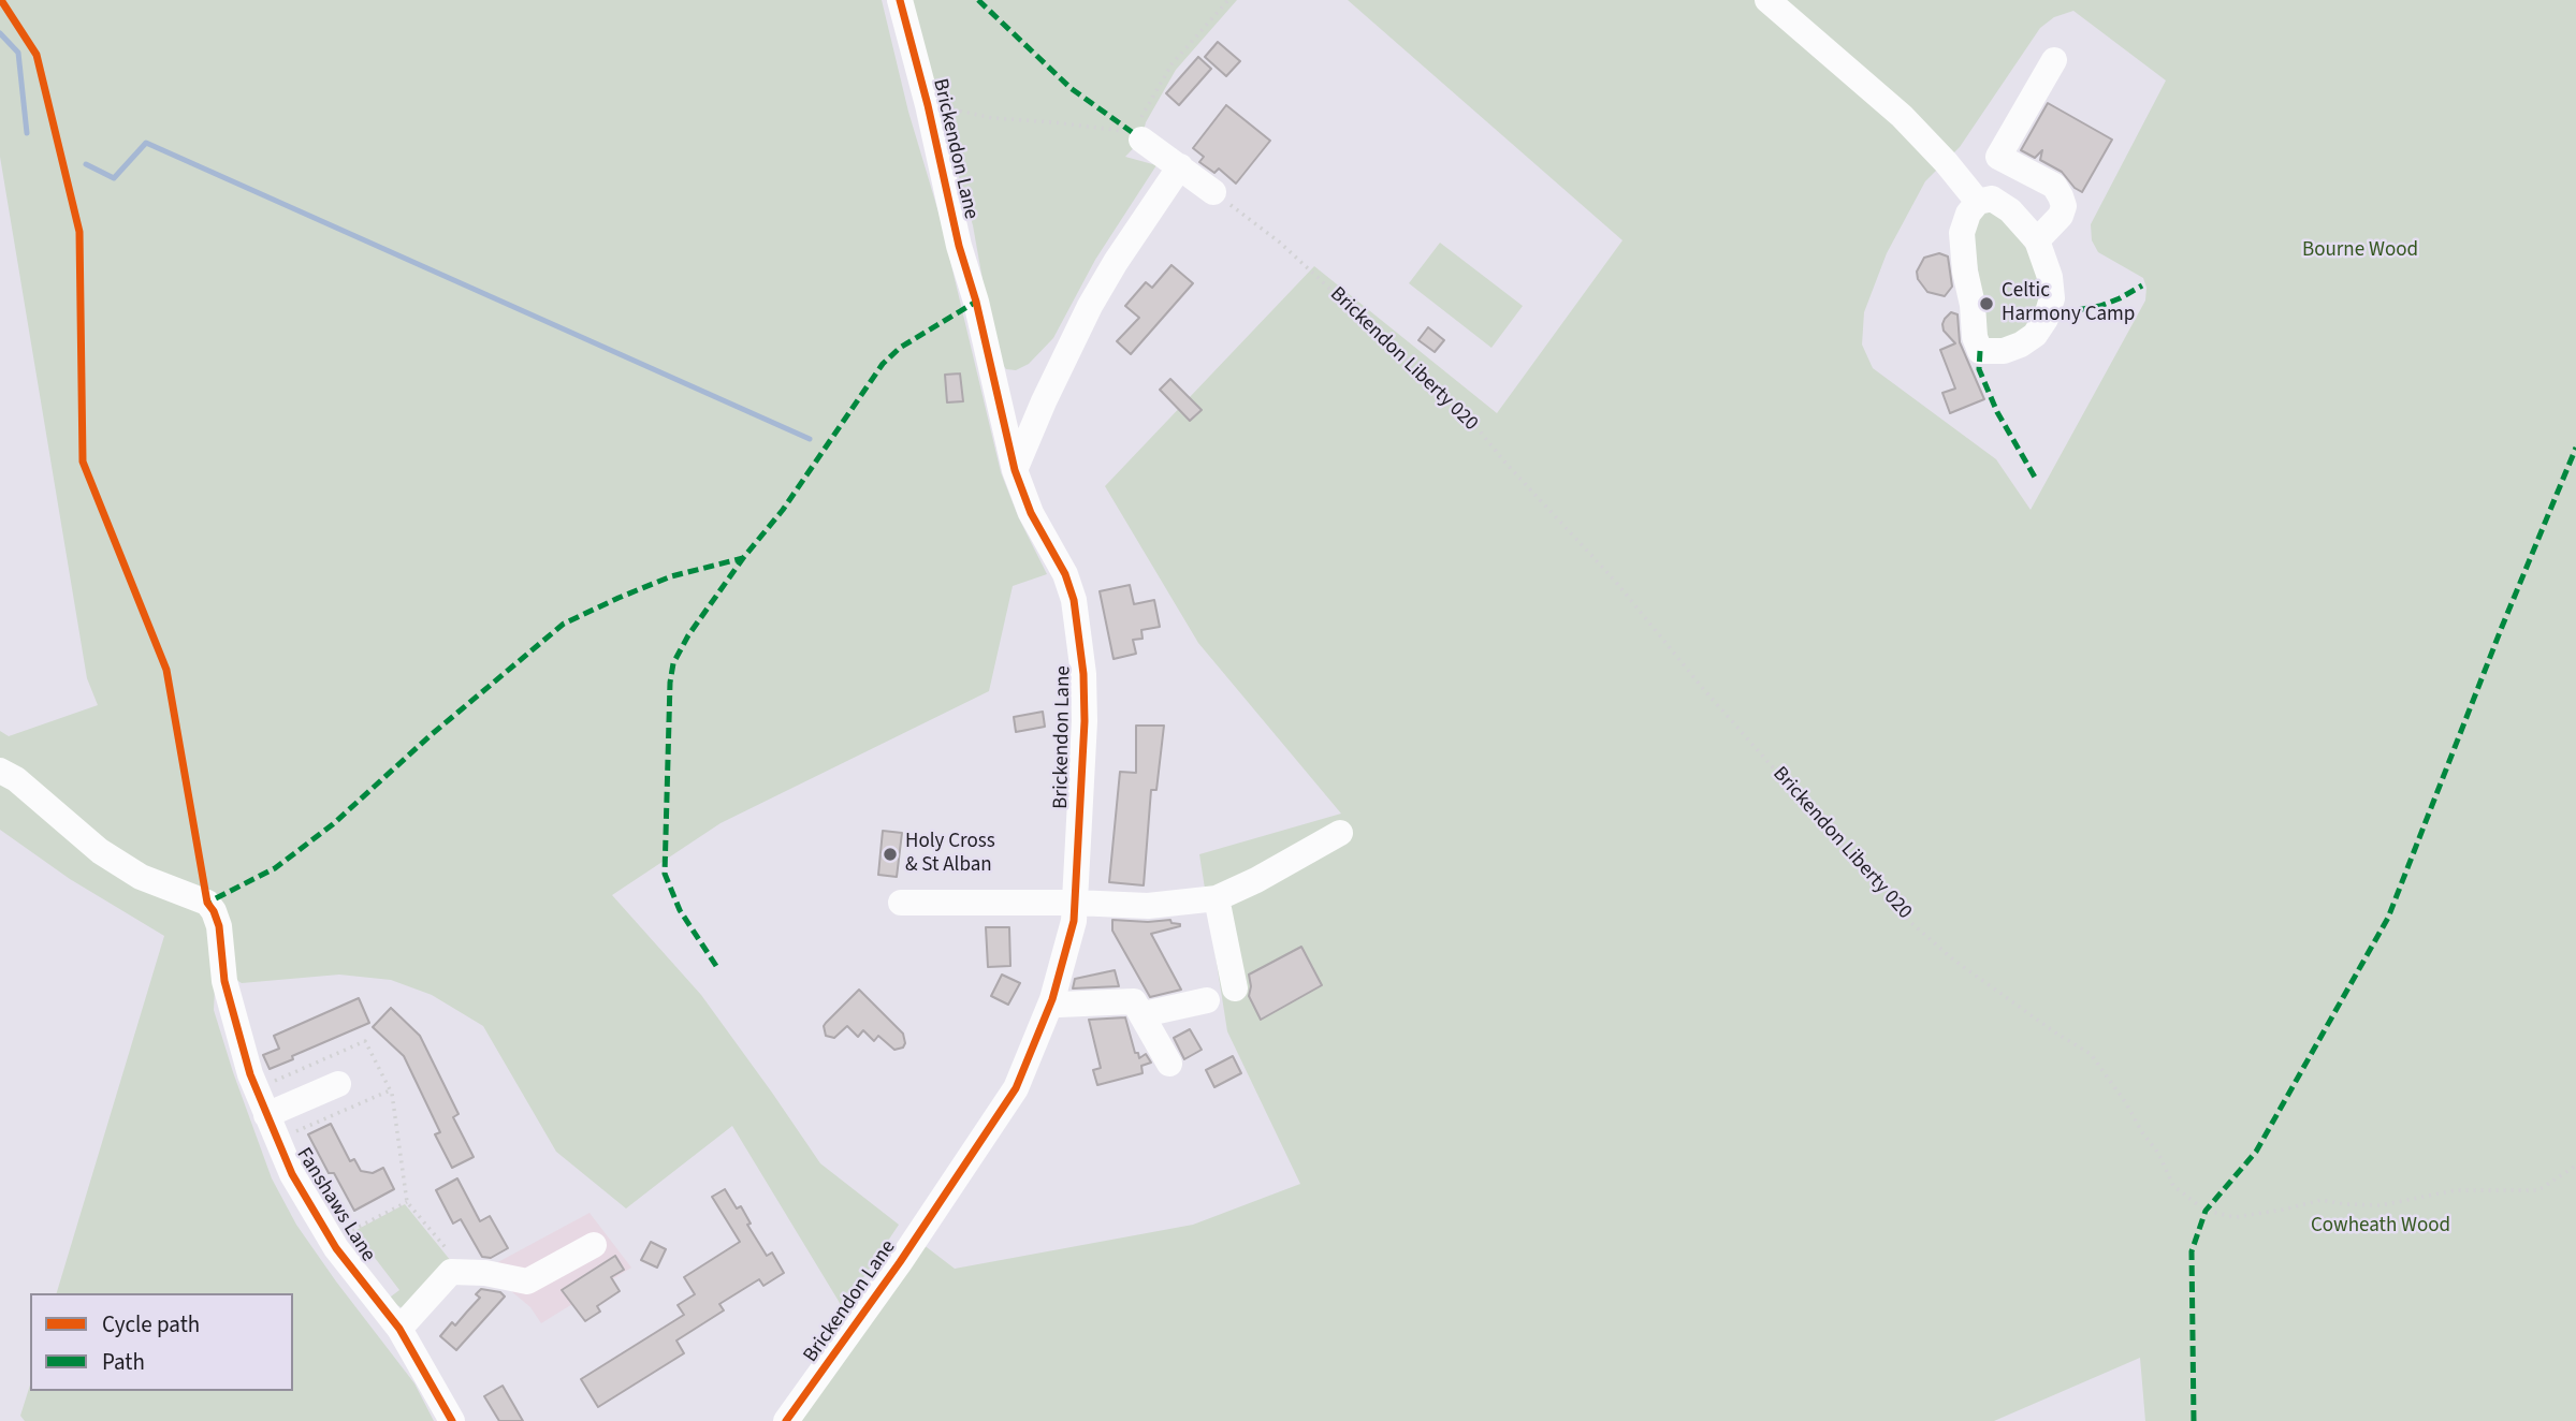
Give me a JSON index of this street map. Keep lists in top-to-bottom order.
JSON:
{
  "streets": {
    "street": ["Brickendon Lane", "Fanshaws Lane"],
    "path": ["Brickendon Liberty 020"]
  },
  "parks": ["Bourne Wood", "Cowheath Wood"],
  "places": ["Celtic Harmony Camp", "Holy Cross & St Alban"],
  "legend": ["Cycle path", "Path"]
}
